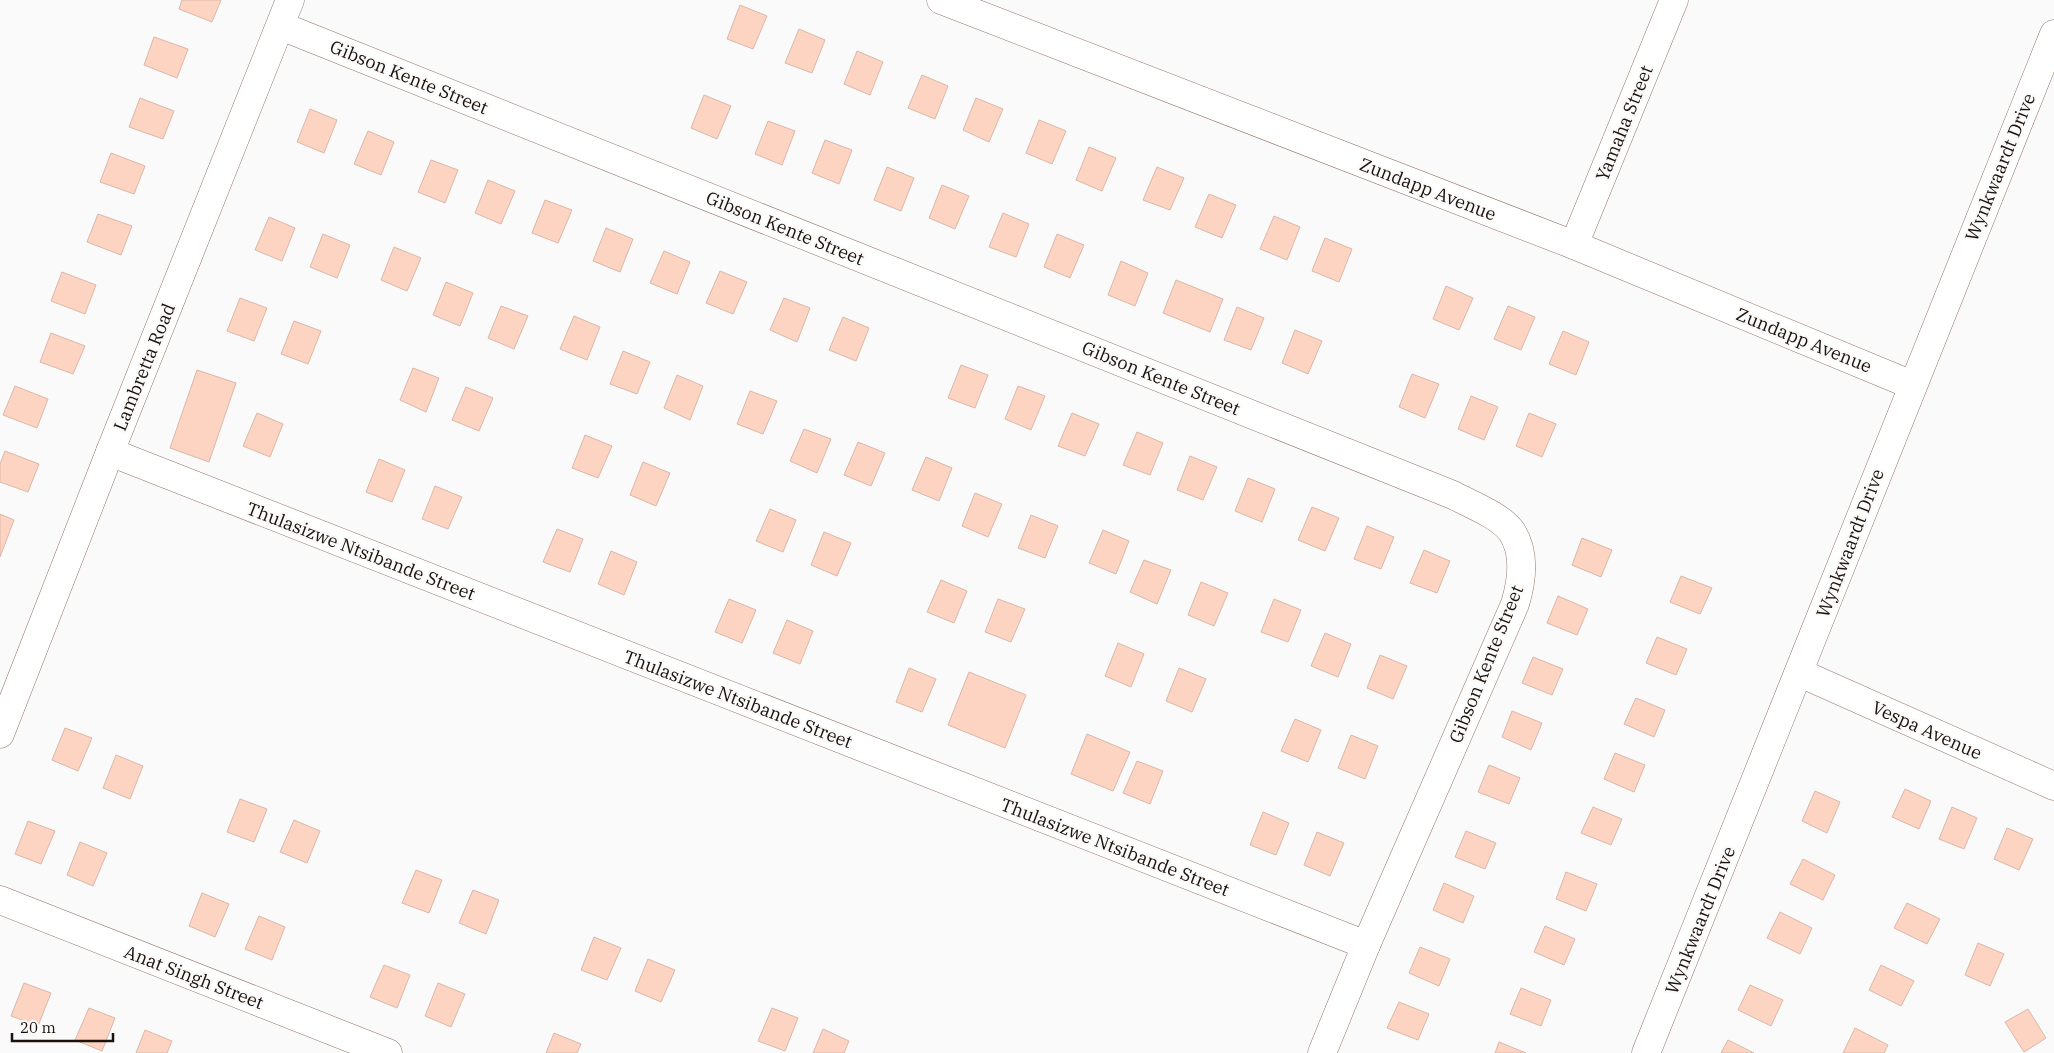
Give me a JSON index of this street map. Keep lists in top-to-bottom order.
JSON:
{
  "streets": {
    "street": [
      "Gibson Kente Street",
      "Yamaha Street",
      "Wynkwaardt Drive",
      "Zundapp Avenue",
      "Lambretta Road",
      "Thulasizwe Ntsibande Street",
      "Vespa Avenue",
      "Anat Singh Street"
    ]
  },
  "crossings": [
    ["Gibson Kente Street", "Lambretta Road"],
    ["Gibson Kente Street", "Thulasizwe Ntsibande Street"],
    ["Yamaha Street", "Zundapp Avenue"],
    ["Wynkwaardt Drive", "Zundapp Avenue"],
    ["Wynkwaardt Drive", "Vespa Avenue"],
    ["Lambretta Road", "Thulasizwe Ntsibande Street"]
  ],
  "scale_bar": "20 m"
}
